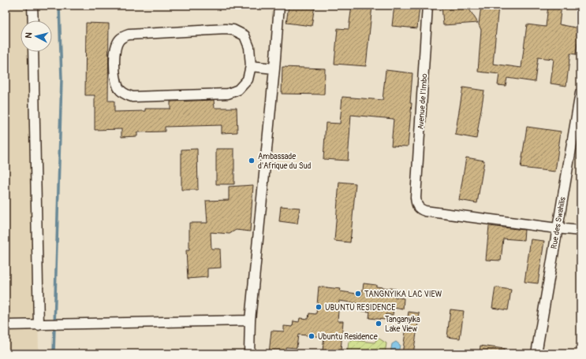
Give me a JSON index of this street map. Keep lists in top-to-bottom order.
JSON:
{
  "streets": {
    "street": ["Avenue de l'Imbo", "Rue des Swahilis"]
  },
  "crossings": [
    ["Avenue de l'Imbo", "Rue des Swahilis"]
  ],
  "places": [
    "Ambassade d'Afrique du Sud",
    "TANGNYIKA LAC VIEW",
    "UBUNTU RESIDENCE",
    "Tanganyika Lake View",
    "Ubuntu Residence"
  ],
  "north": "left"
}
